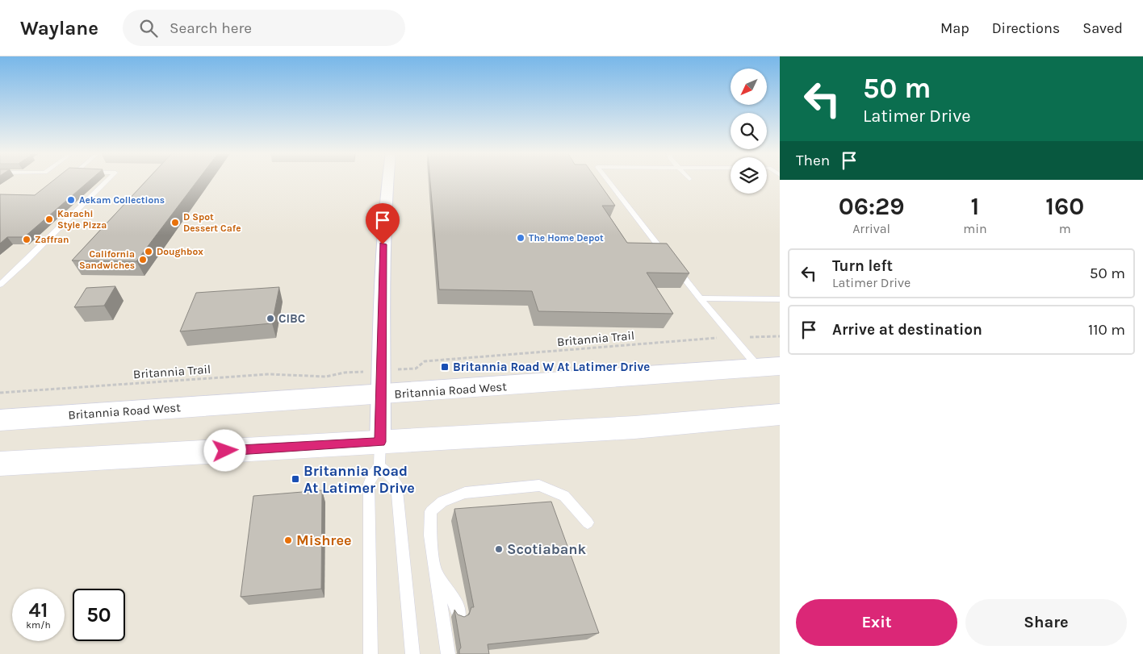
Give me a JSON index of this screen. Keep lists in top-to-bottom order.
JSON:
{
  "streets": {
    "main road": ["Britannia Road West"],
    "path": ["Britannia Trail"]
  },
  "places": {
    "other": [
      "Aekam Collections",
      "Karachi Style Pizza",
      "D Spot Dessert Cafe",
      "The Home Depot",
      "Zaffran",
      "Doughbox",
      "California Sandwiches",
      "CIBC",
      "Mishree",
      "Scotiabank"
    ],
    "transit": ["Britannia Road W At Latimer Drive", "Britannia Road At Latimer Drive"]
  },
  "north": "bottom left",
  "page": {
    "header": "Waylane",
    "search": "Search here",
    "nav": ["Map", "Directions", "Saved"],
    "turn": ["50 m", "Latimer Drive"],
    "then": "Then",
    "eta": [
      "06:29",
      "Arrival",
      "1",
      "min",
      "160",
      "m"
    ],
    "list": [
      {
        "name": "Turn left",
        "note": "Latimer Drive",
        "value": "50 m"
      },
      {
        "name": "Arrive at destination",
        "value": "110 m"
      }
    ],
    "speed": "41 km/h",
    "limit": "50",
    "buttons": ["Exit", "Share"]
  }
}
